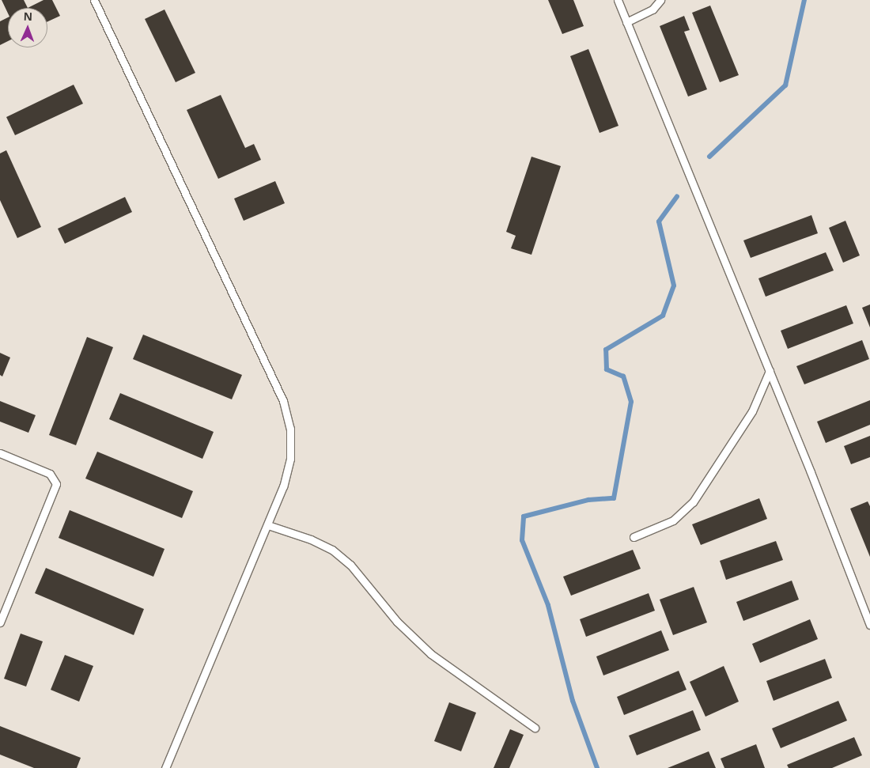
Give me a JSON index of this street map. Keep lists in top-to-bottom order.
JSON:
{
  "north": "top"
}
